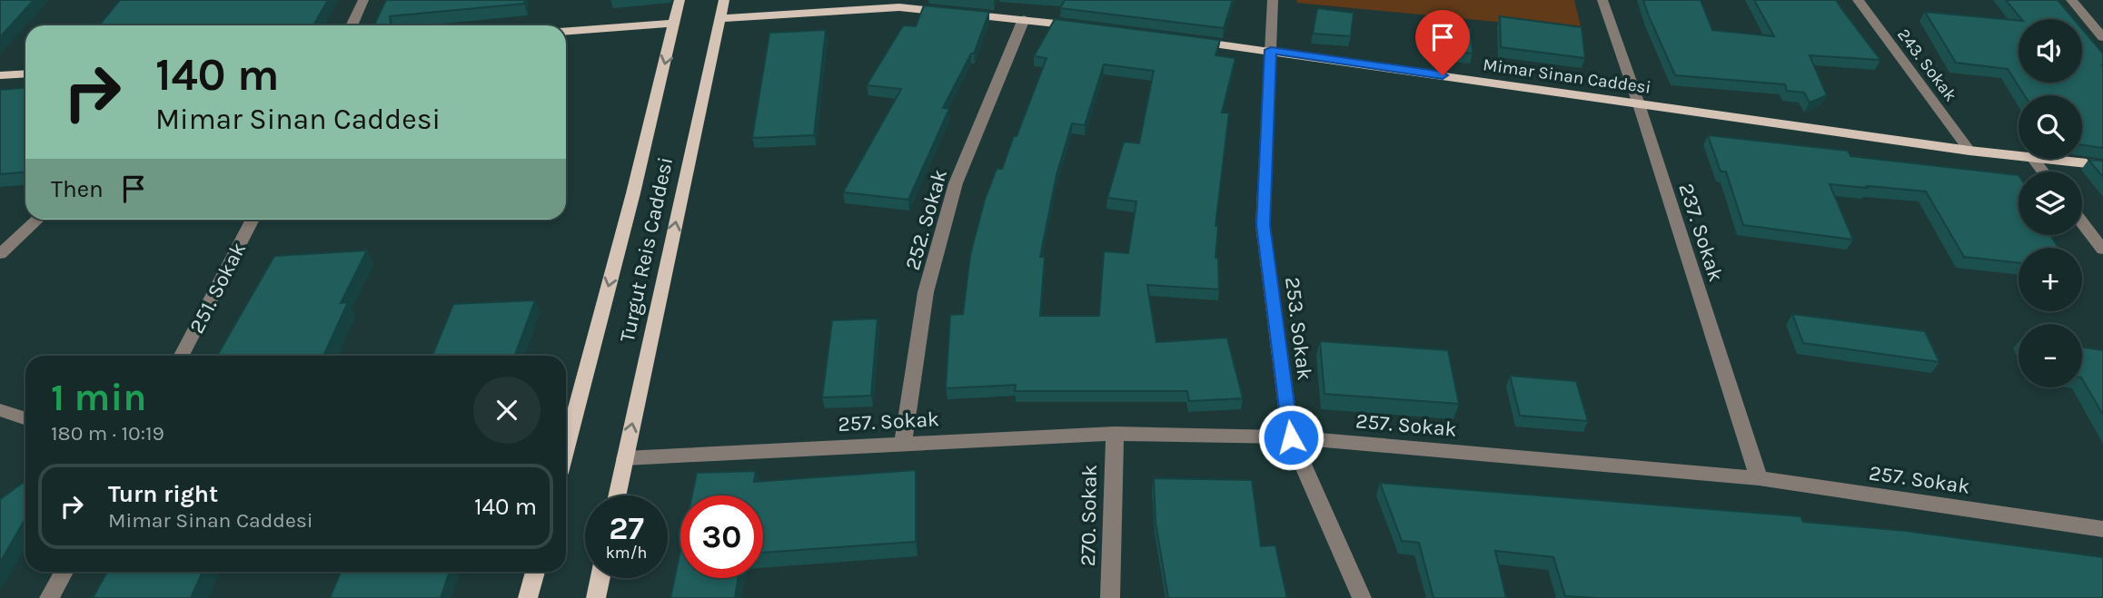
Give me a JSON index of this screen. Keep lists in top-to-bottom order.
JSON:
{
  "streets": {
    "main road": ["Mimar Sinan Caddesi", "Turgut Reis Caddesi"],
    "street": [
      "243. Sokak",
      "252. Sokak",
      "237. Sokak",
      "251. Sokak",
      "253. Sokak",
      "257. Sokak",
      "270. Sokak"
    ]
  },
  "crossings": [
    ["243. Sokak", "Mimar Sinan Caddesi"],
    ["Mimar Sinan Caddesi", "237. Sokak"],
    ["Mimar Sinan Caddesi", "253. Sokak"],
    ["252. Sokak", "257. Sokak"],
    ["237. Sokak", "257. Sokak"],
    ["Turgut Reis Caddesi", "257. Sokak"],
    ["253. Sokak", "257. Sokak"],
    ["257. Sokak", "270. Sokak"]
  ],
  "page": {
    "map_buttons": ["+", "−"],
    "turn": ["140 m", "Mimar Sinan Caddesi"],
    "then": "Then",
    "heading": ["1 min", "180 m · 10:19"],
    "list": [
      {
        "name": "Turn right",
        "note": "Mimar Sinan Caddesi",
        "value": "140 m"
      }
    ],
    "speed": "27 km/h",
    "limit": "30"
  }
}
